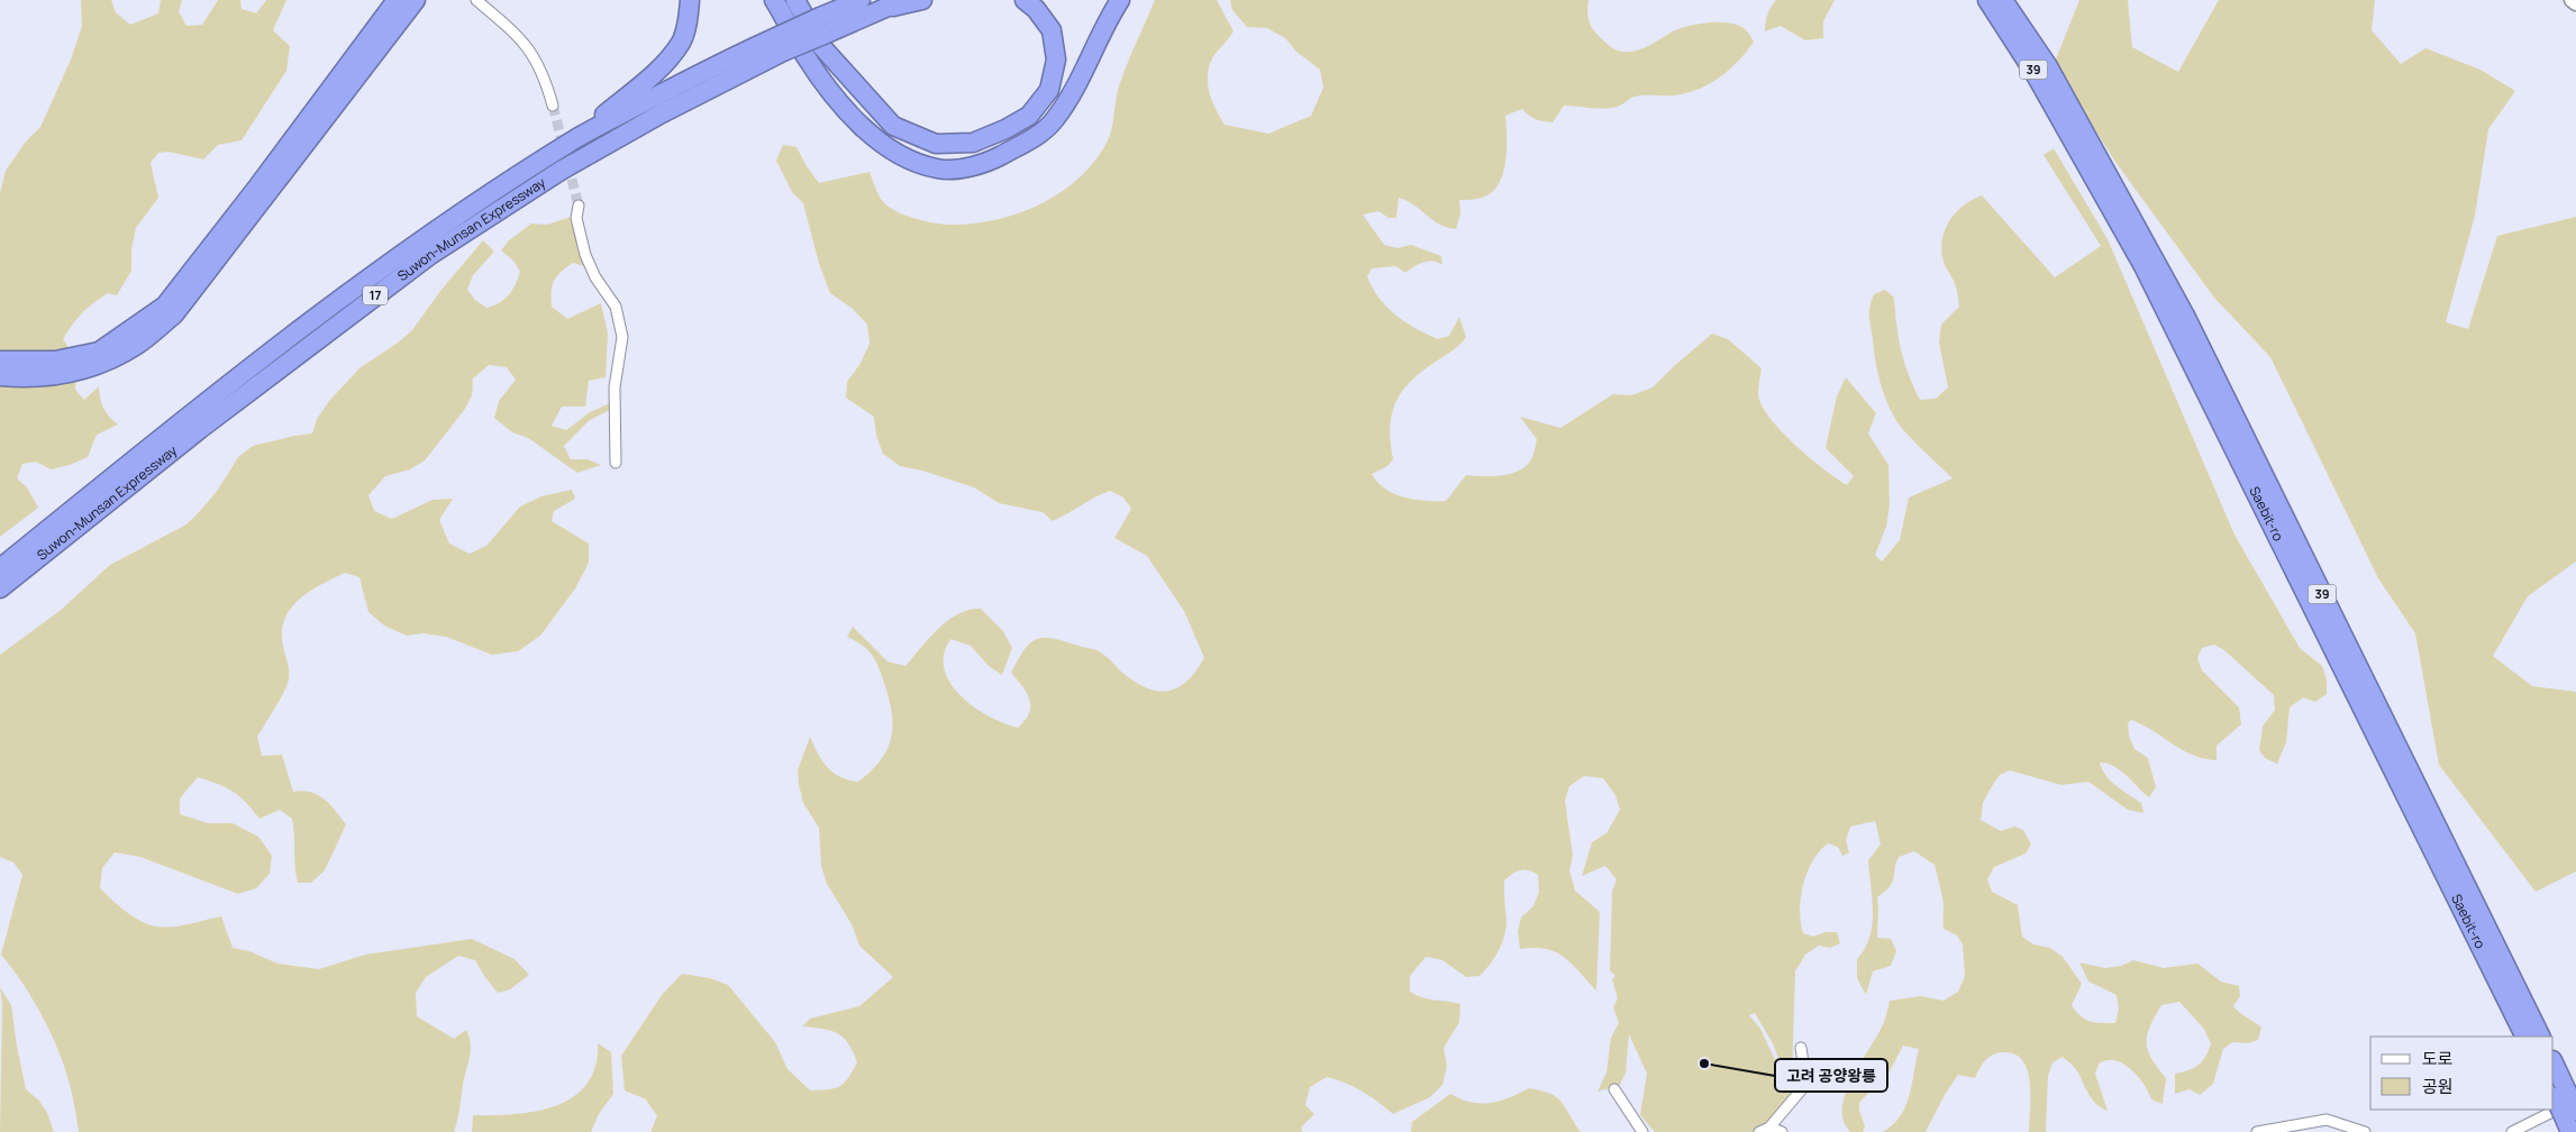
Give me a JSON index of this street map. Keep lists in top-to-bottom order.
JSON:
{
  "streets": {
    "highway": [
      "39",
      "Suwon-Munsan Expressway",
      "17",
      "Saebit-ro"
    ]
  },
  "places": ["고려 공양왕릉"],
  "legend": ["도로", "공원"]
}
